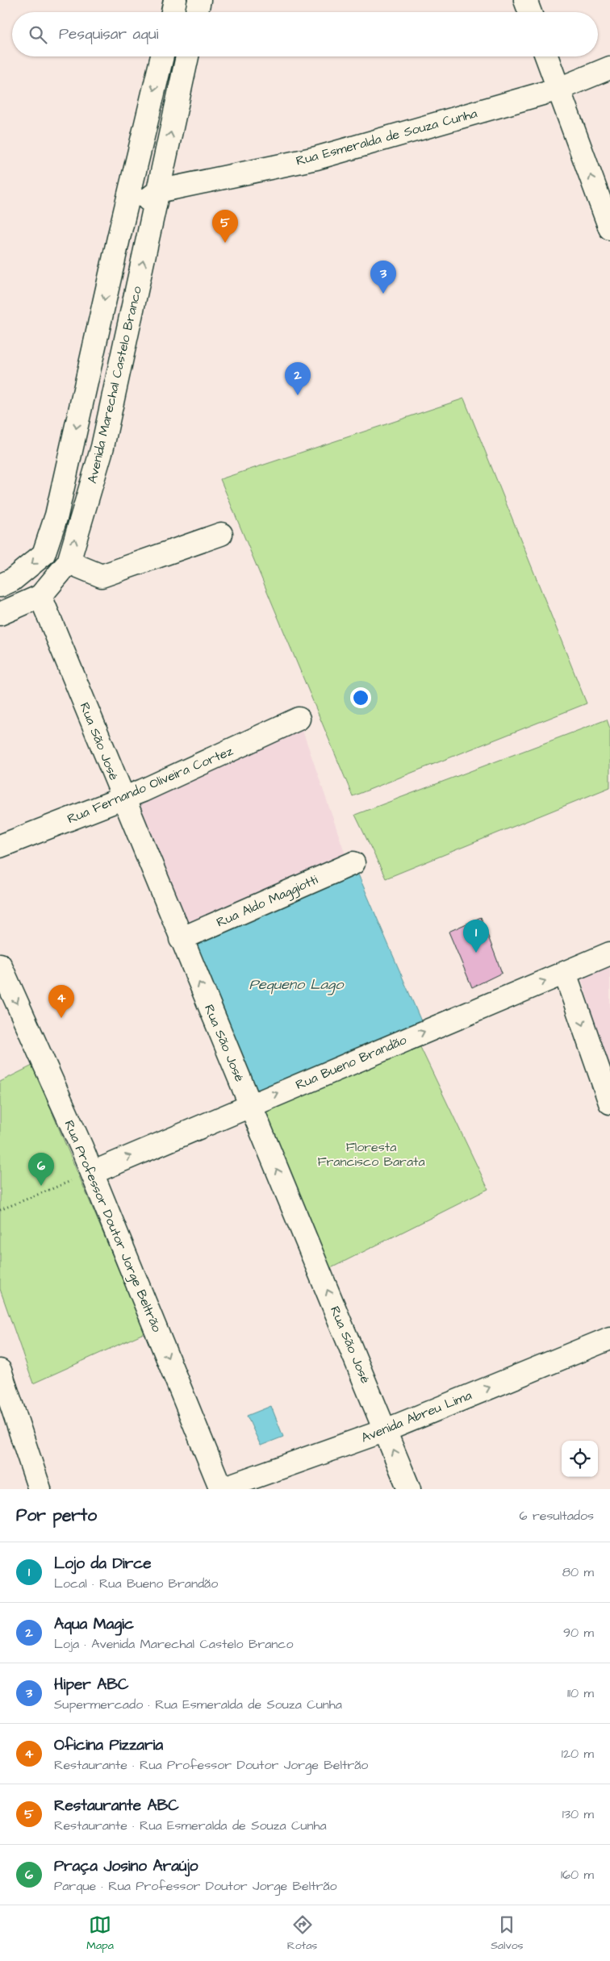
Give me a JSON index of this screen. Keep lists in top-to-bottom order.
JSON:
{
  "streets": {
    "street": [
      "Rua Esmeralda de Souza Cunha",
      "Avenida Marechal Castelo Branco",
      "Rua São José",
      "Rua Fernando Oliveira Cortez",
      "Rua Aldo Maggiotti",
      "Rua Bueno Brandão",
      "Rua Professor Doutor Jorge Beltrão",
      "Avenida Abreu Lima"
    ]
  },
  "crossings": [
    ["Rua Esmeralda de Souza Cunha", "Avenida Marechal Castelo Branco"],
    ["Avenida Marechal Castelo Branco", "Rua São José"],
    ["Rua São José", "Rua Fernando Oliveira Cortez"],
    ["Rua São José", "Rua Aldo Maggiotti"],
    ["Rua São José", "Rua Bueno Brandão"],
    ["Rua São José", "Avenida Abreu Lima"],
    ["Rua Bueno Brandão", "Rua Professor Doutor Jorge Beltrão"],
    ["Rua Professor Doutor Jorge Beltrão", "Avenida Abreu Lima"]
  ],
  "one_way": [
    "Rua São José",
    "Rua Bueno Brandão",
    "Rua Professor Doutor Jorge Beltrão",
    "Avenida Abreu Lima"
  ],
  "water": ["Pequeno Lago"],
  "parks": ["Floresta Francisco Barata"],
  "page": {
    "search": "Pesquisar aqui",
    "pins": [
      "5",
      "3",
      "2",
      "1",
      "4",
      "6"
    ],
    "heading": ["Por perto", "6 resultados"],
    "list": [
      {
        "mark": "1",
        "name": "Lojo da Dirce",
        "note": "Local · Rua Bueno Brandão",
        "value": "80 m"
      },
      {
        "mark": "2",
        "name": "Aqua Magic",
        "note": "Loja · Avenida Marechal Castelo Branco",
        "value": "90 m"
      },
      {
        "mark": "3",
        "name": "Hiper ABC",
        "note": "Supermercado · Rua Esmeralda de Souza Cunha",
        "value": "110 m"
      },
      {
        "mark": "4",
        "name": "Oficina Pizzaria",
        "note": "Restaurante · Rua Professor Doutor Jorge Beltrão",
        "value": "120 m"
      },
      {
        "mark": "5",
        "name": "Restaurante ABC",
        "note": "Restaurante · Rua Esmeralda de Souza Cunha",
        "value": "130 m"
      },
      {
        "mark": "6",
        "name": "Praça Josino Araújo",
        "note": "Parque · Rua Professor Doutor Jorge Beltrão",
        "value": "160 m"
      }
    ],
    "nav": ["Mapa", "Rotas", "Salvos"]
  }
}
